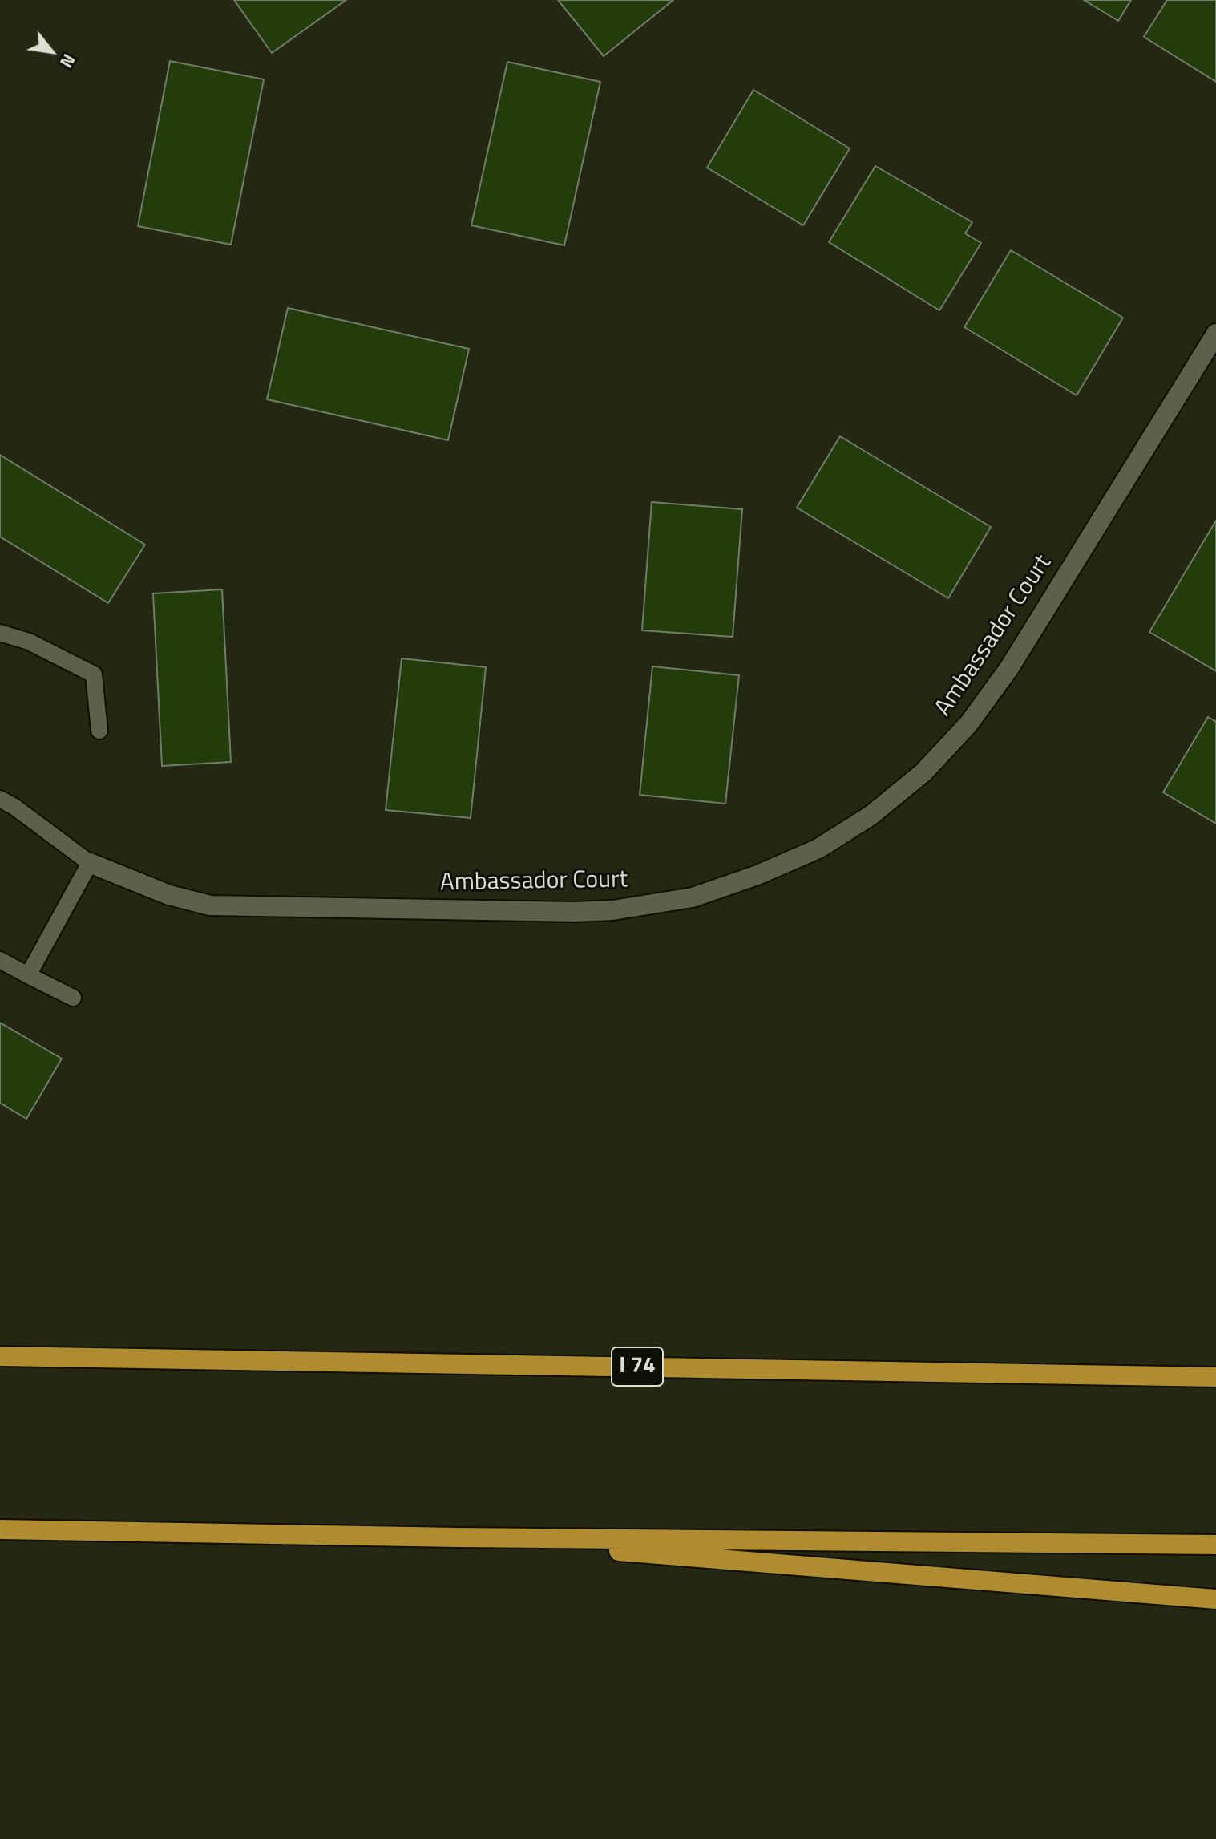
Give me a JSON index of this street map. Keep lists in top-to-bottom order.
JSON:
{
  "streets": {
    "highway": ["I 74"],
    "street": ["Ambassador Court"]
  },
  "north": "bottom right"
}
